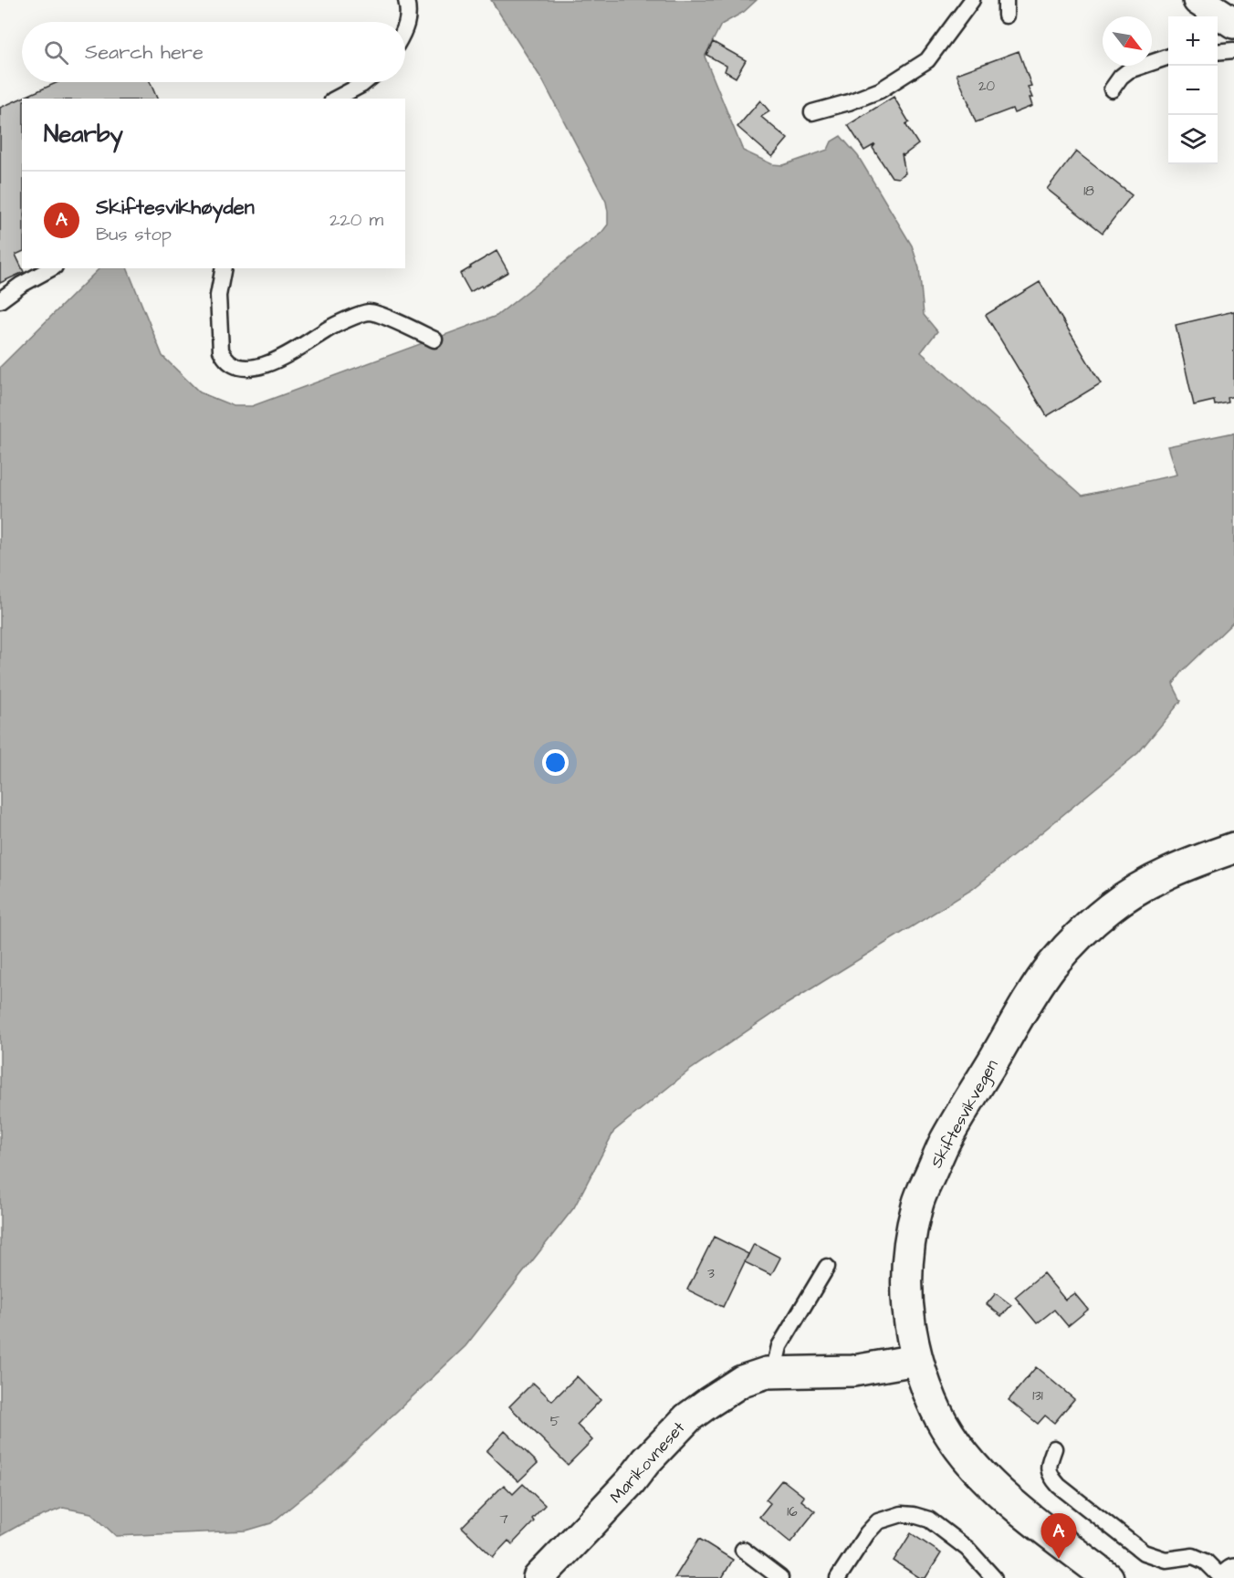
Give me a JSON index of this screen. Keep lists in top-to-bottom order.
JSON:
{
  "streets": {
    "main road": ["Skiftesvikvegen", "Marikovneset"]
  },
  "crossings": [
    ["Skiftesvikvegen", "Marikovneset"]
  ],
  "house_numbers": [
    "20",
    "18",
    "3",
    "131",
    "5",
    "16",
    "7"
  ],
  "north": "bottom right",
  "page": {
    "map_buttons": ["+", "−"],
    "search": "Search here",
    "heading": "Nearby",
    "list": [
      {
        "mark": "A",
        "name": "Skiftesvikhøyden",
        "note": "Bus stop",
        "value": "220 m"
      }
    ],
    "pins": "A"
  }
}
